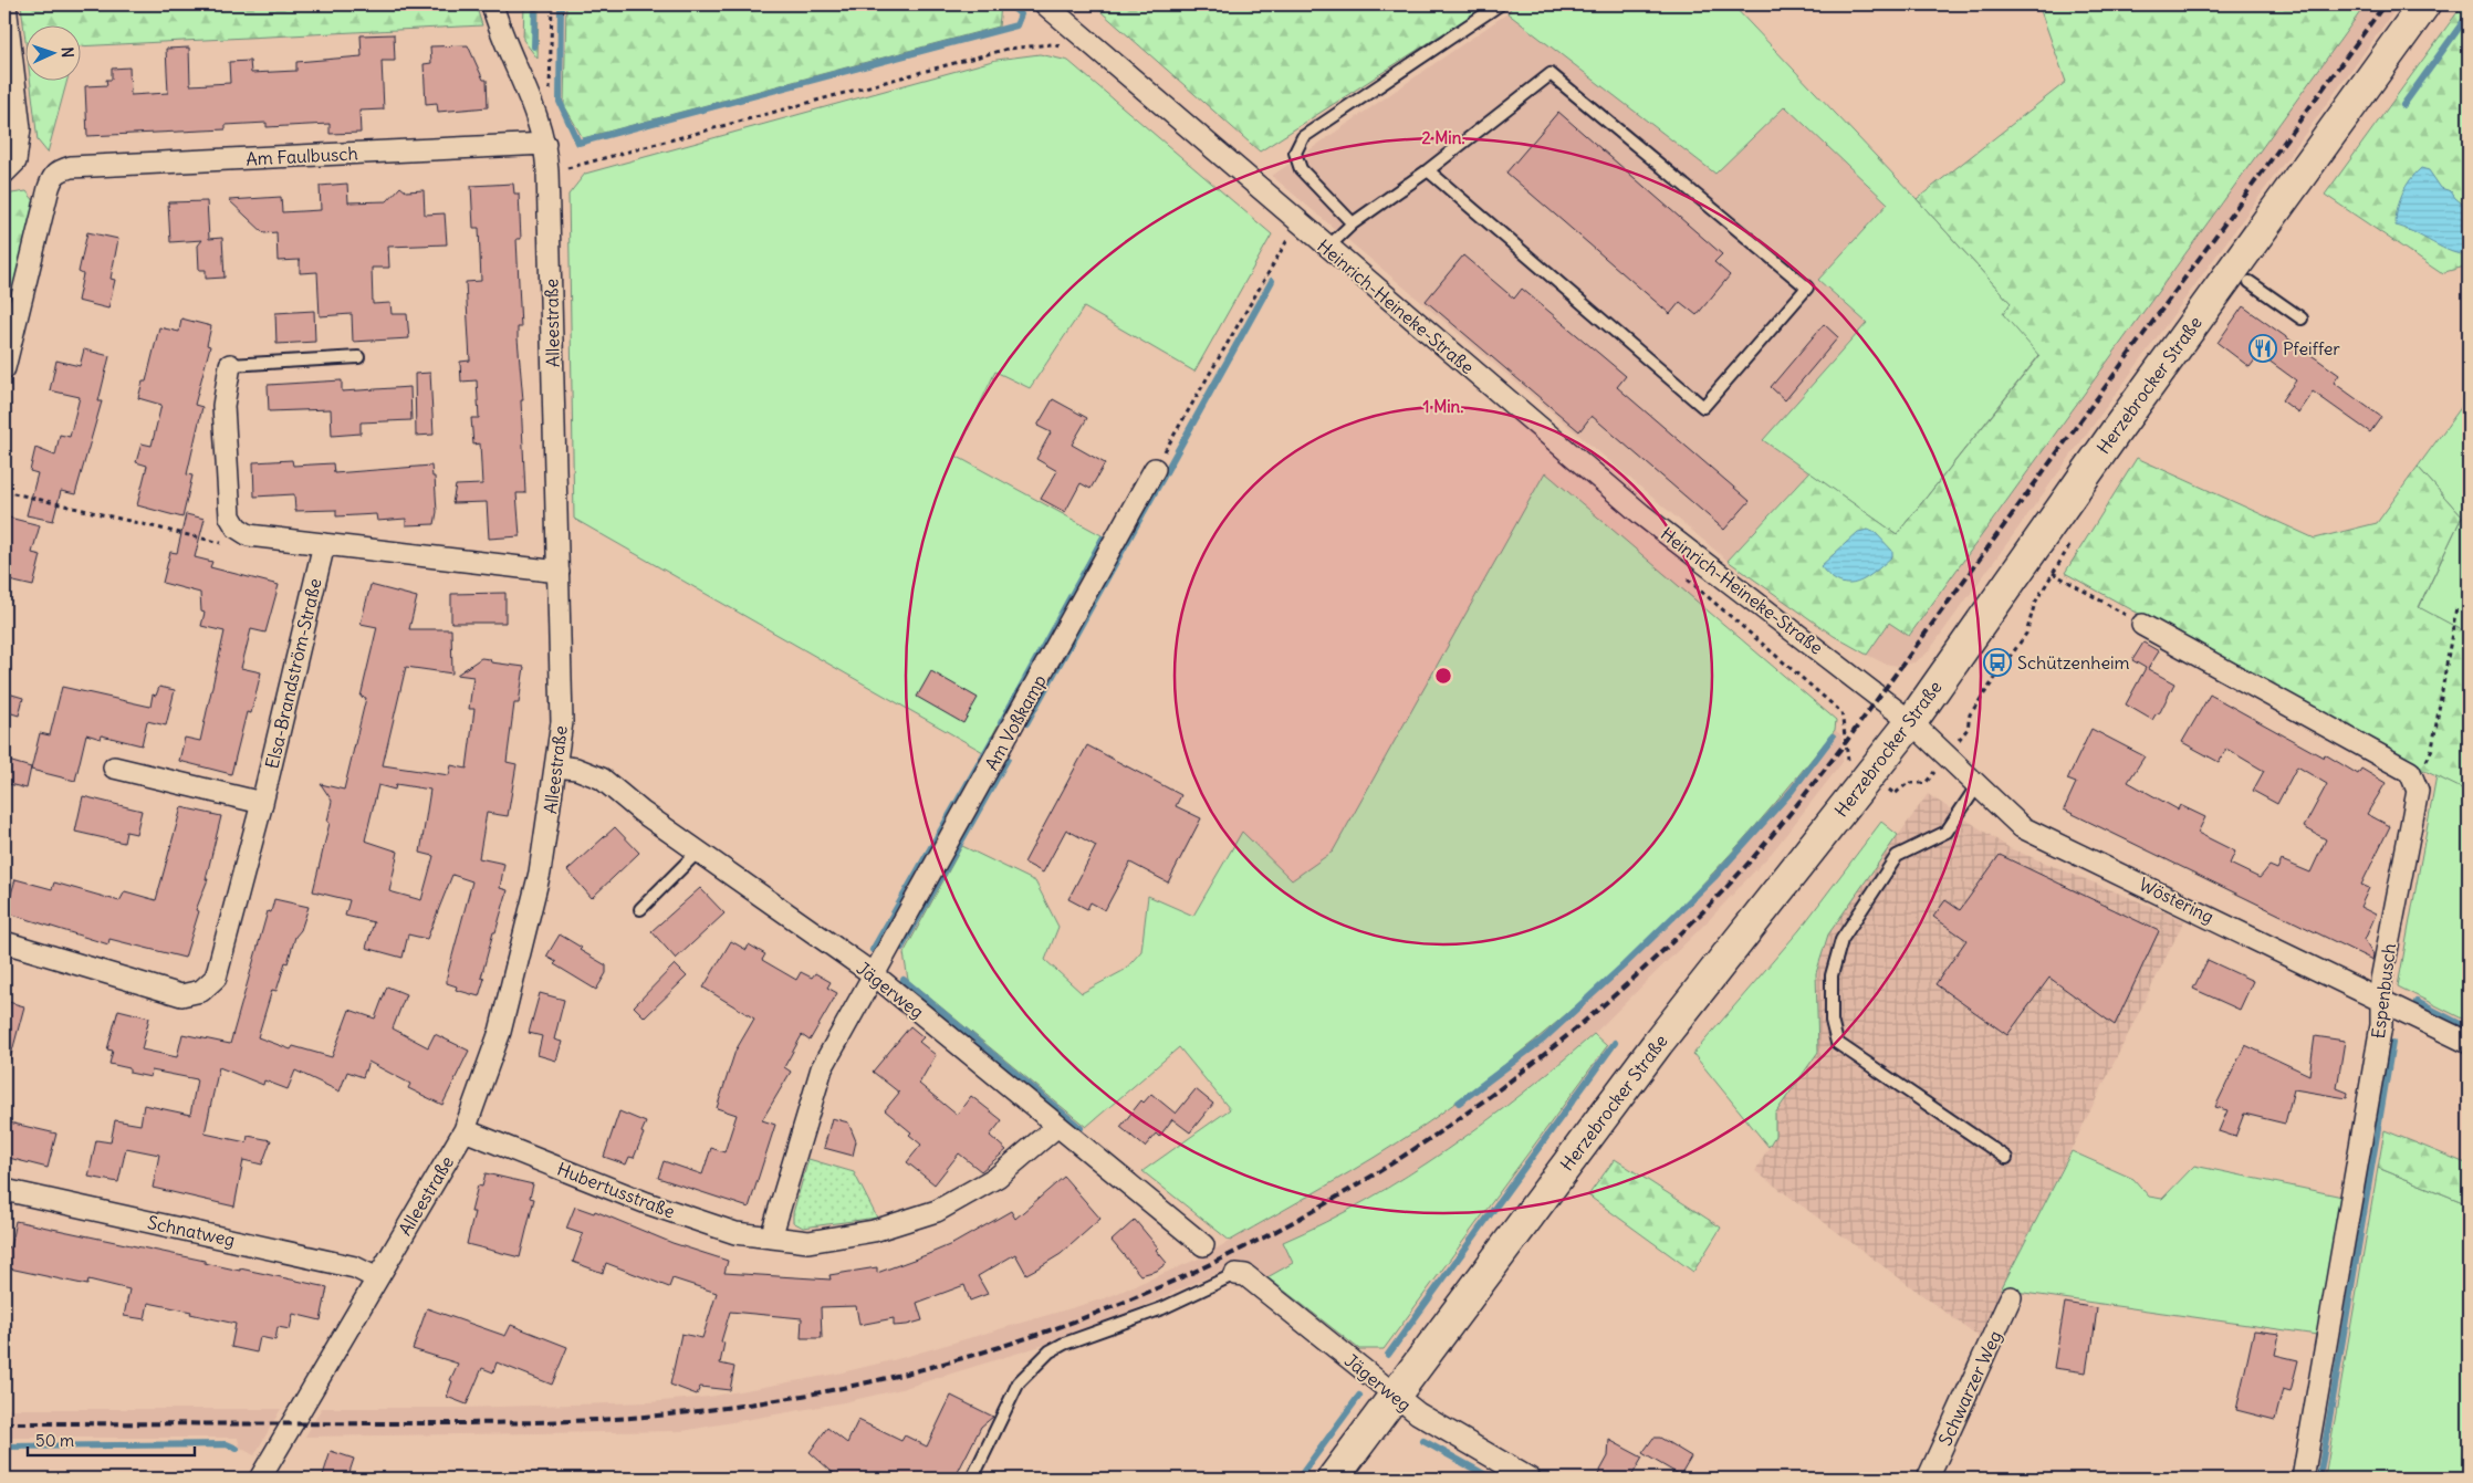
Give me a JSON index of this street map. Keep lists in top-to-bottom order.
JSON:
{
  "streets": {
    "main road": ["Herzebrocker Straße"],
    "street": [
      "Am Faulbusch",
      "Heinrich-Heineke-Straße",
      "Alleestraße",
      "Elsa-Brandström-Straße",
      "Am Voßkamp",
      "Wöstering",
      "Jägerweg",
      "Espenbusch",
      "Hubertusstraße",
      "Schnatweg",
      "Schwarzer Weg"
    ]
  },
  "crossings": [
    ["Am Faulbusch", "Alleestraße"],
    ["Heinrich-Heineke-Straße", "Herzebrocker Straße"],
    ["Heinrich-Heineke-Straße", "Wöstering"],
    ["Alleestraße", "Jägerweg"],
    ["Alleestraße", "Hubertusstraße"],
    ["Alleestraße", "Schnatweg"],
    ["Herzebrocker Straße", "Wöstering"],
    ["Herzebrocker Straße", "Jägerweg"],
    ["Am Voßkamp", "Jägerweg"],
    ["Wöstering", "Espenbusch"],
    ["Jägerweg", "Hubertusstraße"]
  ],
  "places": {
    "restaurant": ["Pfeiffer"],
    "bus stop": ["Schützenheim"]
  },
  "scale_bar": "50 m",
  "north": "right",
  "rings": ["2 Min.", "1 Min."]
}
